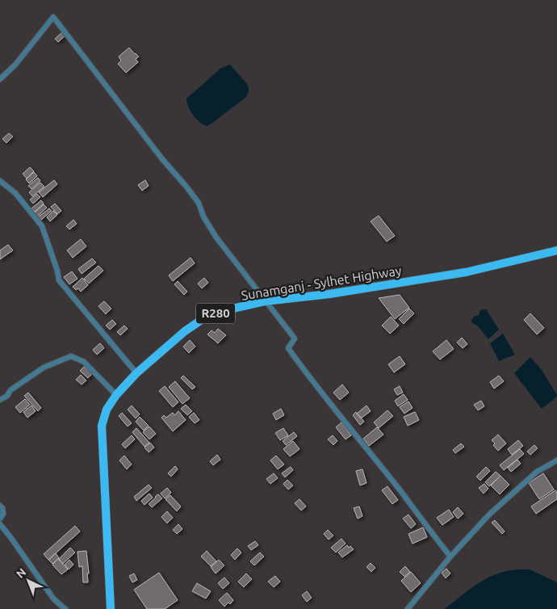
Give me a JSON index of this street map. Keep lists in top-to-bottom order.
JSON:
{
  "streets": {
    "main road": ["Sunamganj - Sylhet Highway", "R280"]
  },
  "north": "top left"
}
